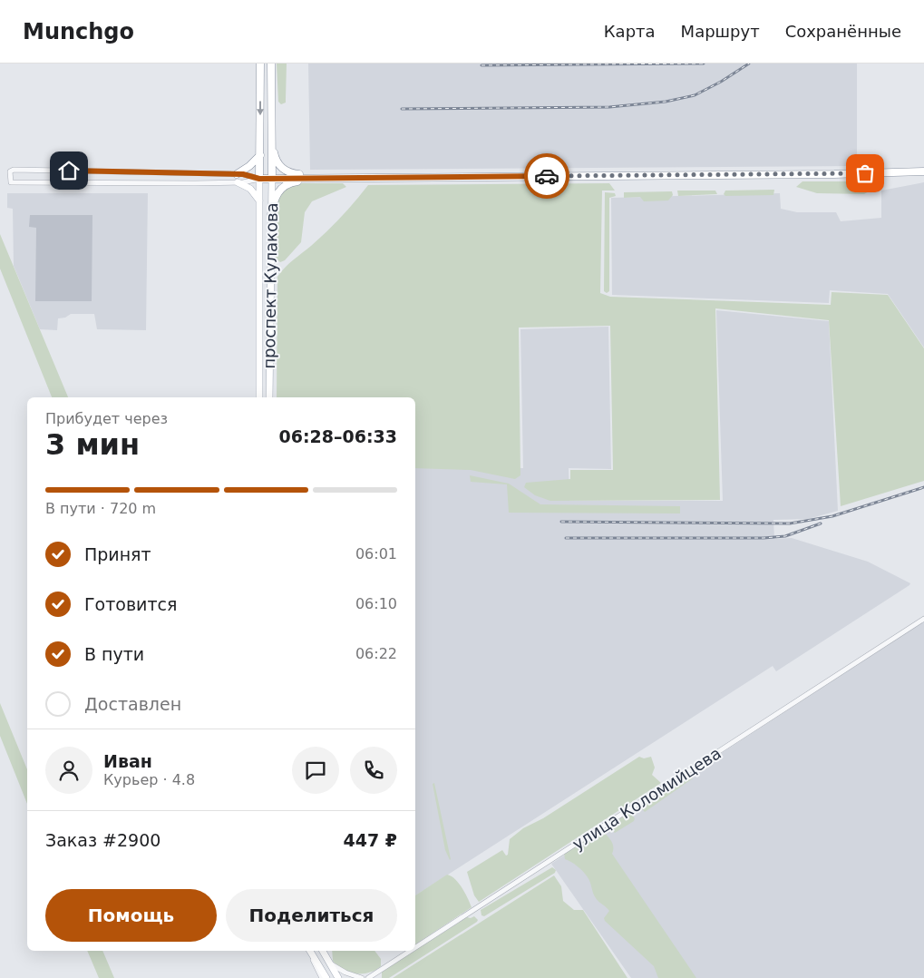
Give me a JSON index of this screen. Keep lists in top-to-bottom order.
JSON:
{
  "streets": {
    "highway": ["проспект Кулакова"],
    "street": ["улица Коломийцева"]
  },
  "page": {
    "header": "Munchgo",
    "nav": ["Карта", "Маршрут", "Сохранённые"],
    "heading": ["3 мин", "Прибудет через", "06:28–06:33"],
    "panel": [
      "Иван",
      "Курьер · 4.8",
      "Заказ #2900",
      "447 ₽"
    ],
    "bar": "В пути · 720 m",
    "list": [
      ["Принят", "06:01"],
      ["Готовится", "06:10"],
      ["В пути", "06:22"],
      "Доставлен"
    ],
    "buttons": ["Помощь", "Поделиться"]
  }
}
